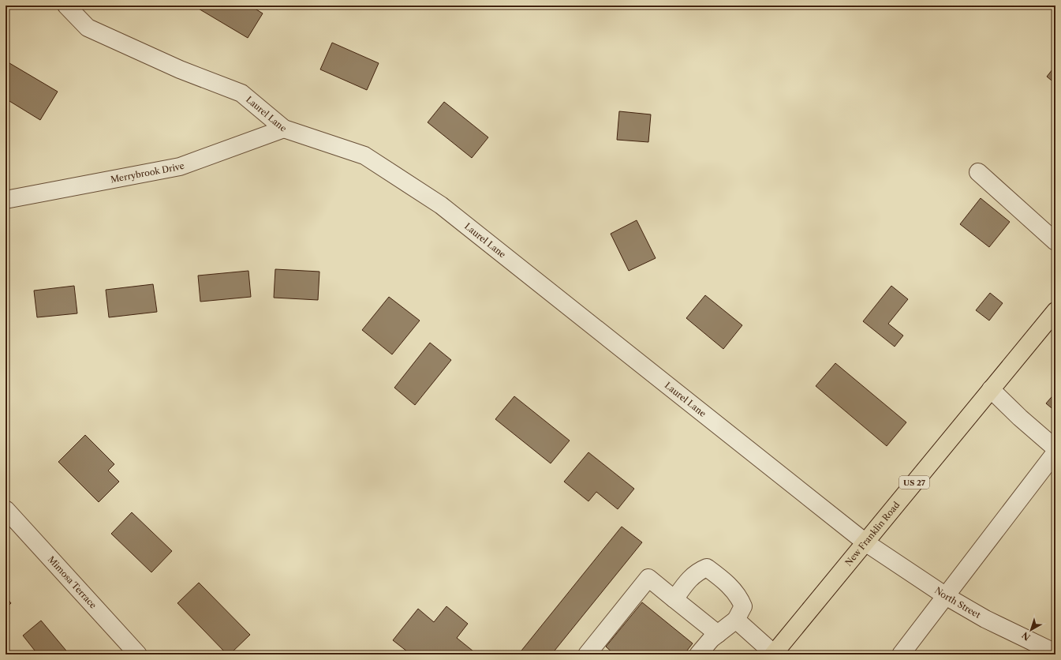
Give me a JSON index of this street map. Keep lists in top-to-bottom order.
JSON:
{
  "streets": {
    "highway": ["US 27", "New Franklin Road"],
    "street": [
      "Laurel Lane",
      "Merrybrook Drive",
      "Mimosa Terrace",
      "North Street"
    ]
  },
  "crossings": [
    ["Laurel Lane", "Merrybrook Drive"],
    ["Laurel Lane", "New Franklin Road"],
    ["Laurel Lane", "North Street"],
    ["New Franklin Road", "North Street"]
  ],
  "north": "bottom left"
}
